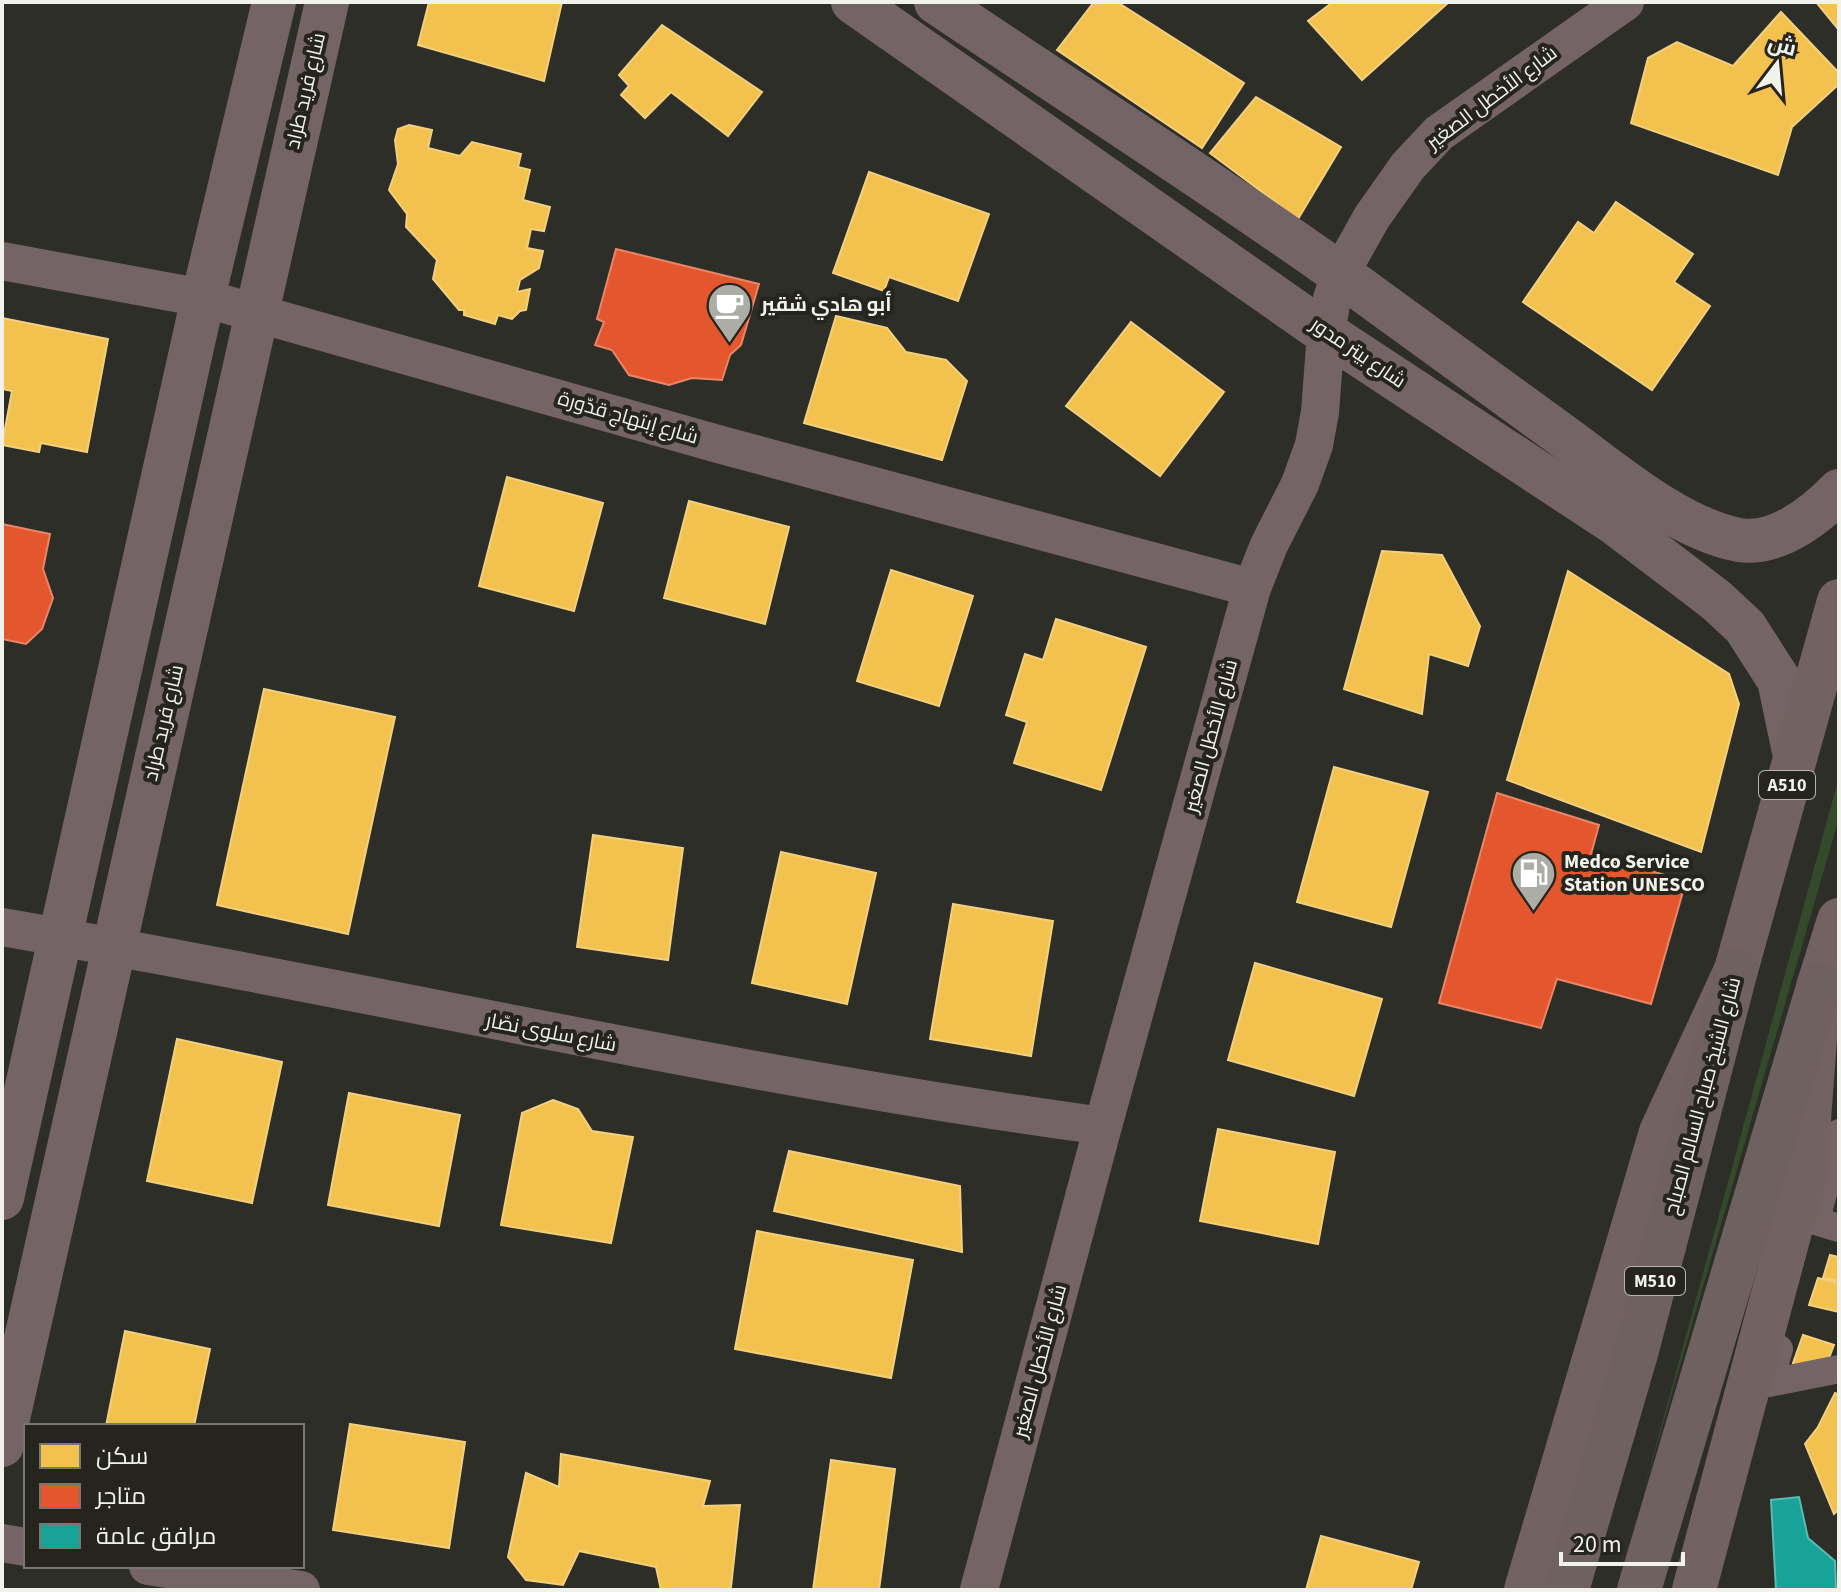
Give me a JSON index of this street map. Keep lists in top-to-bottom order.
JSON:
{
  "streets": {
    "highway": ["A510", "شارع الشيخ صباح السالم الصباح", "M510"],
    "street": [
      "شارع فريد طراد",
      "شارع الأخطل الصغير",
      "شارع بيتر مدور",
      "شارع إبتهاج قدّورة",
      "شارع سلوى نصّار"
    ]
  },
  "crossings": [
    ["شارع فريد طراد", "شارع إبتهاج قدّورة"],
    ["شارع فريد طراد", "شارع سلوى نصّار"],
    ["شارع الأخطل الصغير", "شارع بيتر مدور"],
    ["شارع الأخطل الصغير", "شارع إبتهاج قدّورة"],
    ["شارع الأخطل الصغير", "شارع سلوى نصّار"],
    ["شارع بيتر مدور", "شارع الشيخ صباح السالم الصباح"]
  ],
  "places": {
    "cafe": ["أبو هادي شقير"],
    "fuel station": ["Medco Service Station UNESCO"]
  },
  "legend": ["سكن", "متاجر", "مرافق عامة"],
  "scale_bar": "20 m",
  "north": "top"
}
